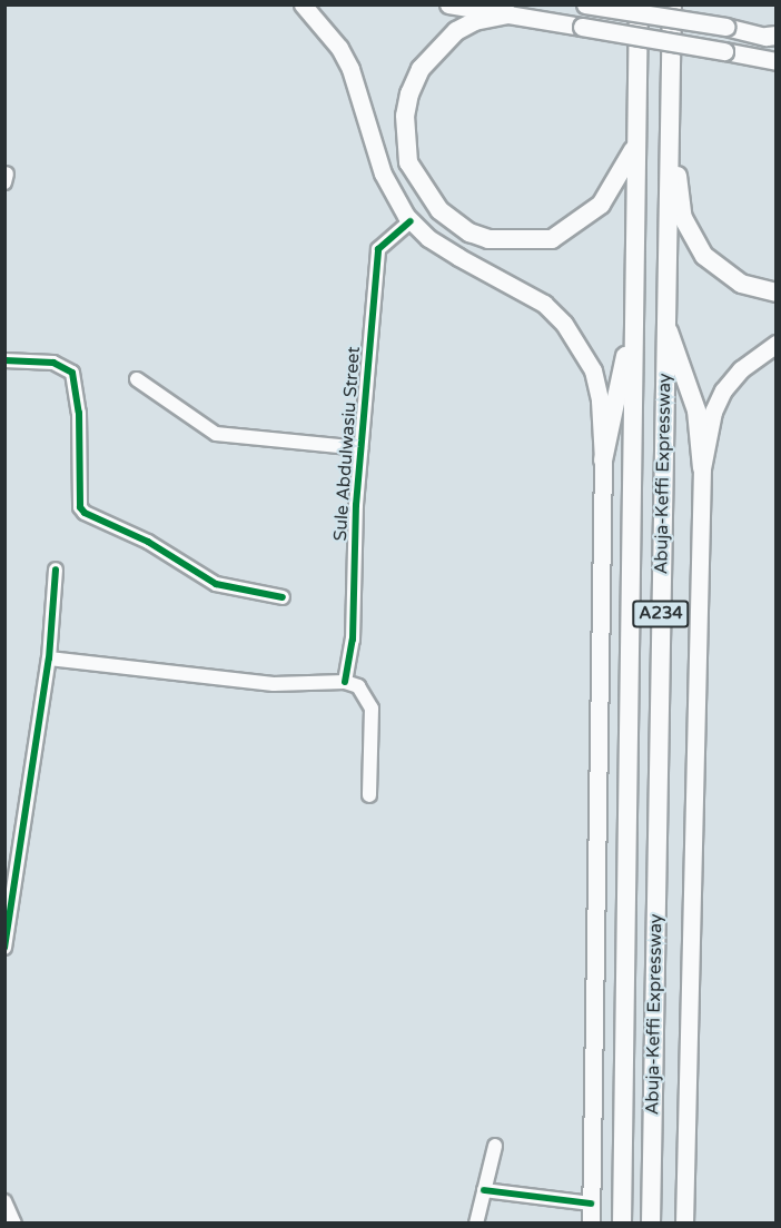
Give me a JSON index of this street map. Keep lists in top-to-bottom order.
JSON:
{
  "streets": {
    "highway": ["Abuja-Keffi Expressway", "A234"],
    "street": ["Sule Abdulwasiu Street"]
  }
}
